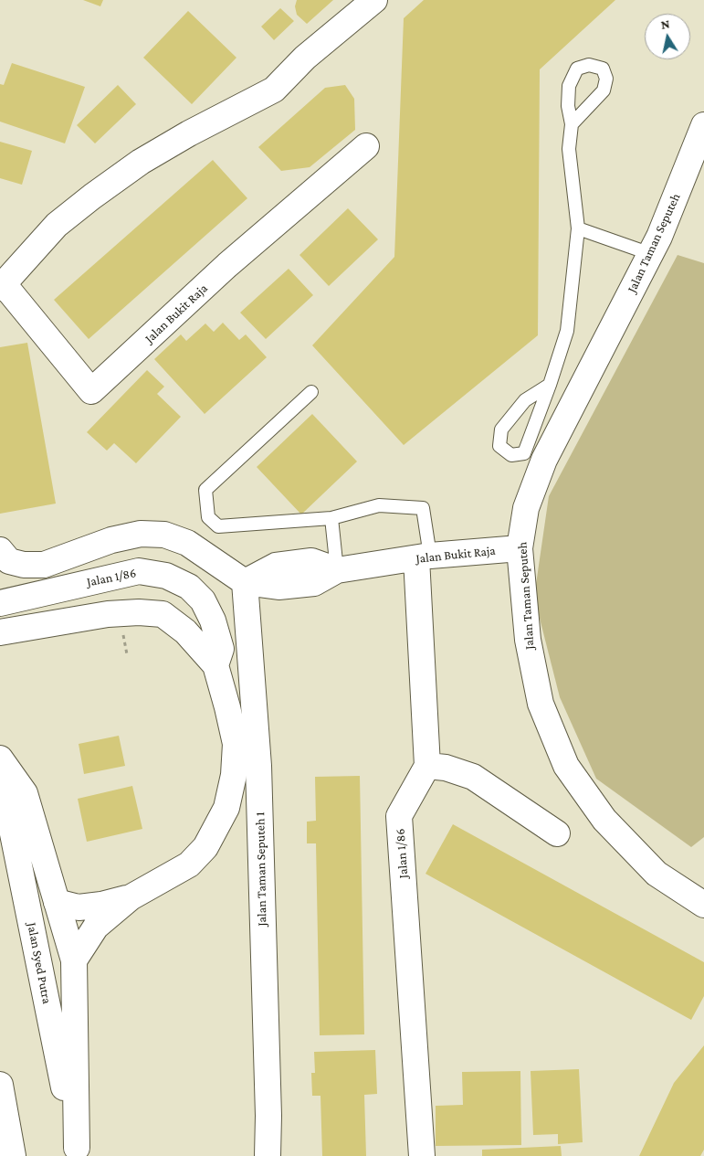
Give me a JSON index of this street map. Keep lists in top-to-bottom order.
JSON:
{
  "streets": {
    "street": [
      "Jalan Taman Seputeh",
      "Jalan Bukit Raja",
      "Jalan 1/86",
      "Jalan Taman Seputeh 1",
      "Jalan Syed Putra"
    ]
  },
  "crossings": [
    ["Jalan Taman Seputeh", "Jalan Bukit Raja"],
    ["Jalan Bukit Raja", "Jalan Taman Seputeh 1"]
  ],
  "north": "top"
}
